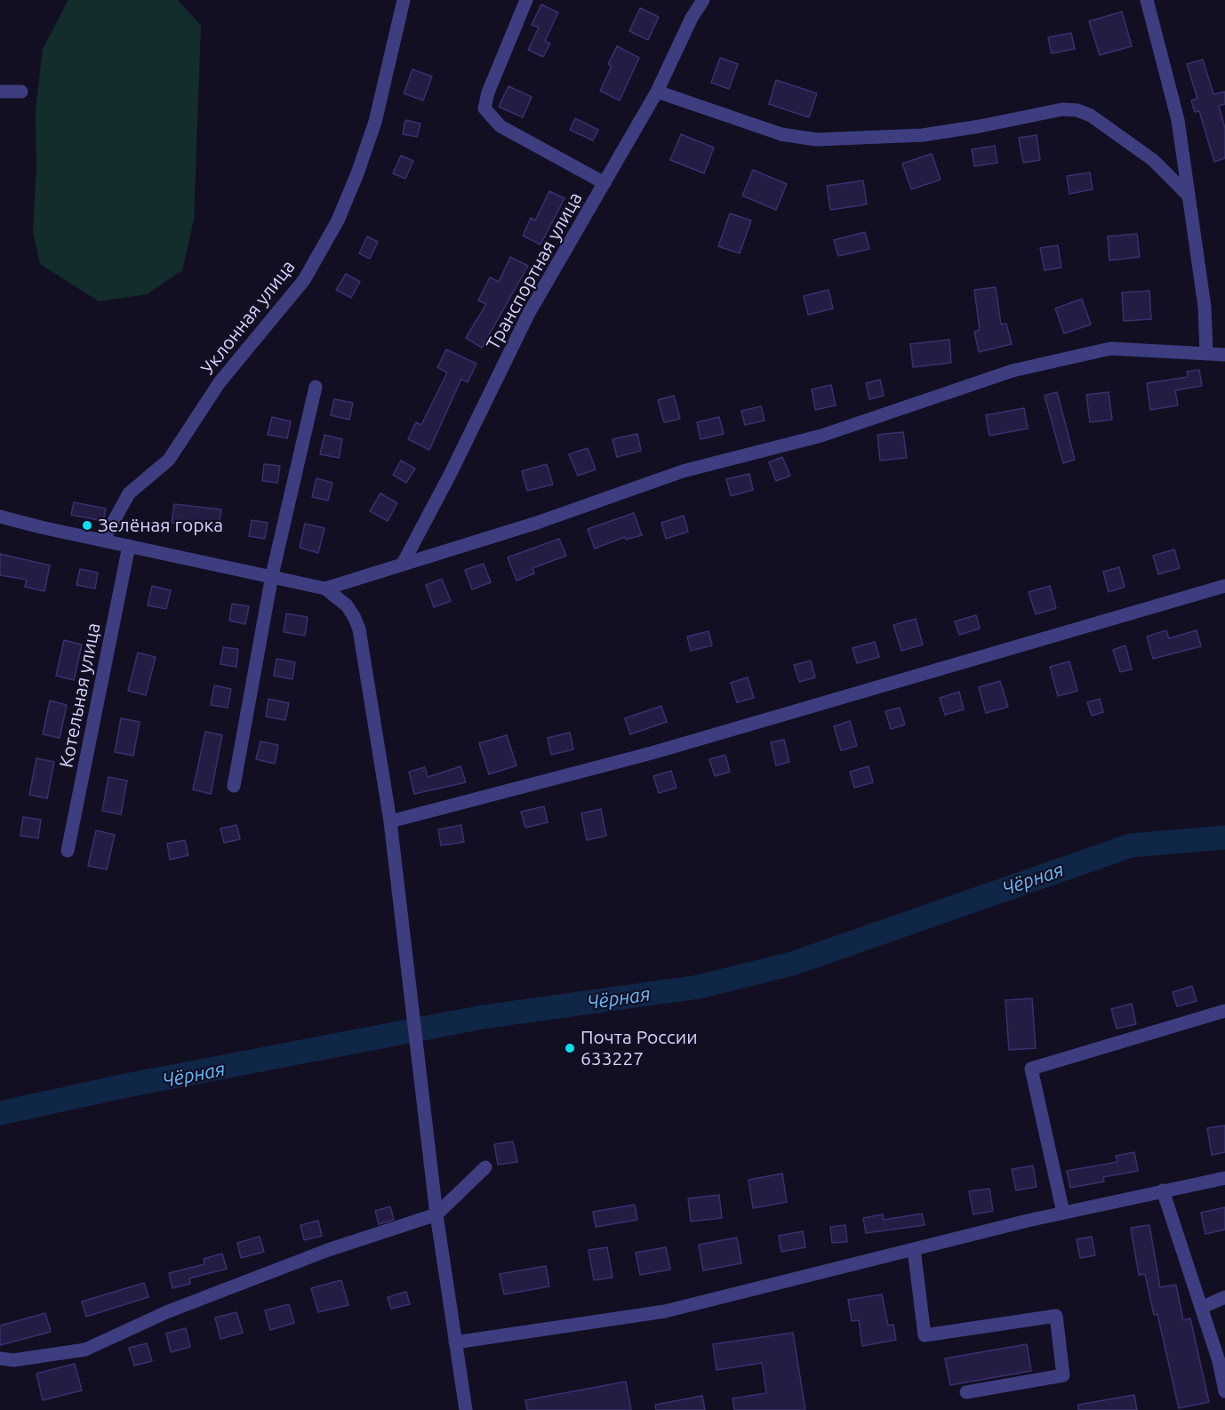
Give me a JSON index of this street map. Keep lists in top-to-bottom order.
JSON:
{
  "streets": {
    "street": ["Транспортная улица", "Уклонная улица", "Котельная улица"]
  },
  "water": ["Чёрная"],
  "places": ["Зелёная горка", "Почта России 633227"]
}
